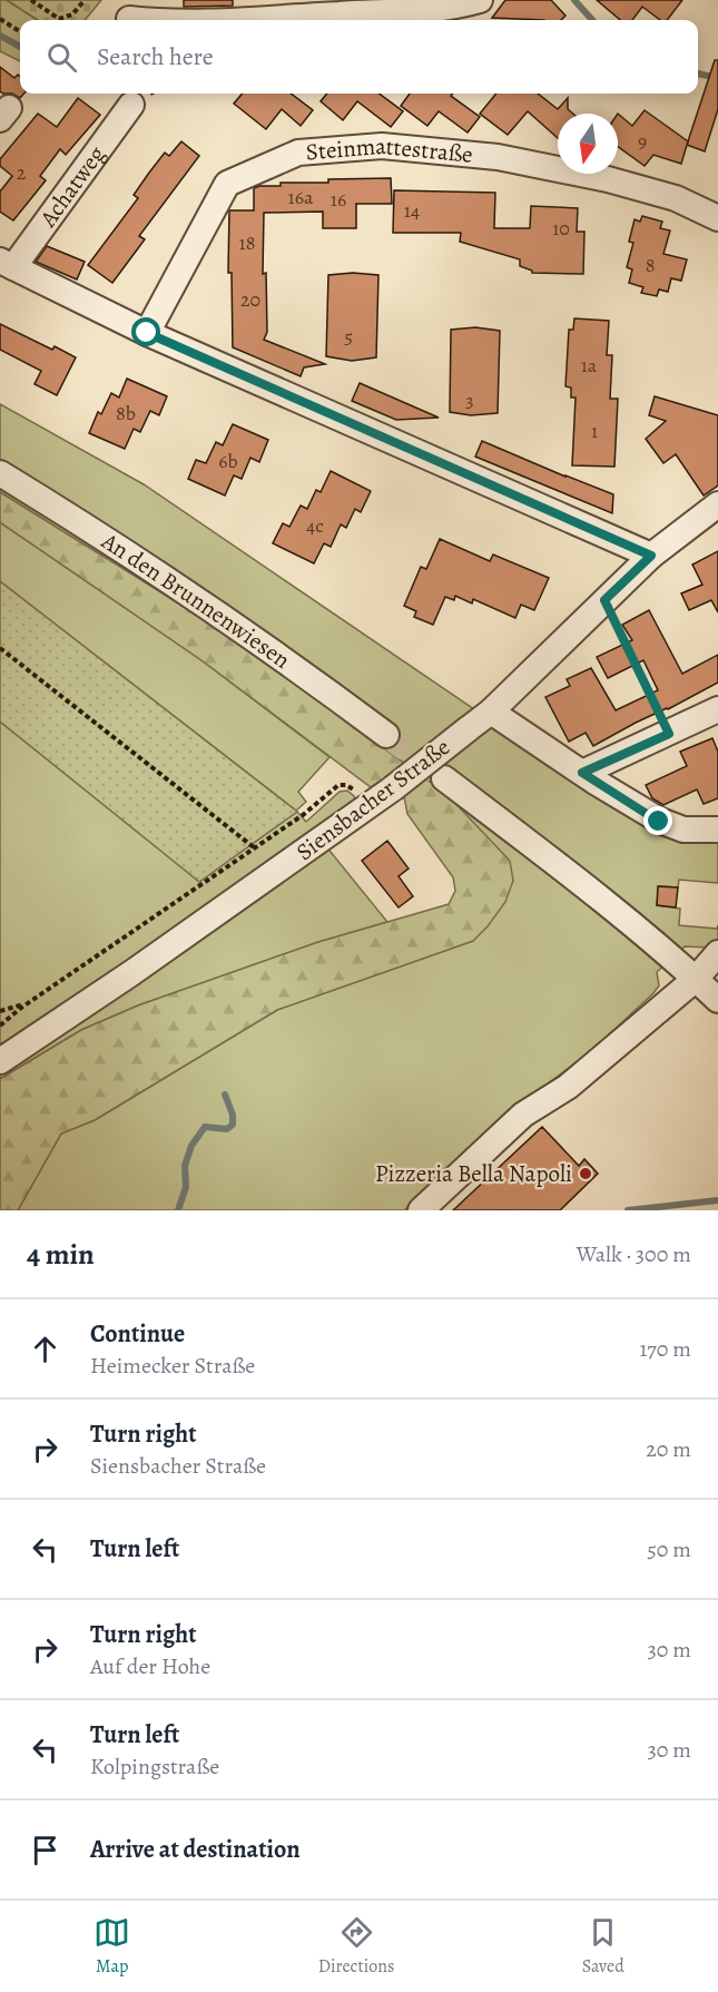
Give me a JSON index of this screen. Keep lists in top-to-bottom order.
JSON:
{
  "streets": {
    "street": [
      "Steinmattestraße",
      "Achatweg",
      "An den Brunnenwiesen",
      "Siensbacher Straße"
    ]
  },
  "places": ["Pizzeria Bella Napoli"],
  "house_numbers": [
    "9",
    "2",
    "16a",
    "16",
    "14",
    "10",
    "18",
    "8",
    "20",
    "5",
    "1a",
    "3",
    "8b",
    "1",
    "6b",
    "4c"
  ],
  "north": "bottom",
  "page": {
    "search": "Search here",
    "heading": ["4 min", "Walk · 300 m"],
    "list": [
      ["Continue", "Heimecker Straße", "170 m"],
      ["Turn right", "Siensbacher Straße", "20 m"],
      ["Turn left", "50 m"],
      ["Turn right", "Auf der Hohe", "30 m"],
      ["Turn left", "Kolpingstraße", "30 m"],
      "Arrive at destination"
    ],
    "nav": ["Map", "Directions", "Saved"]
  }
}
